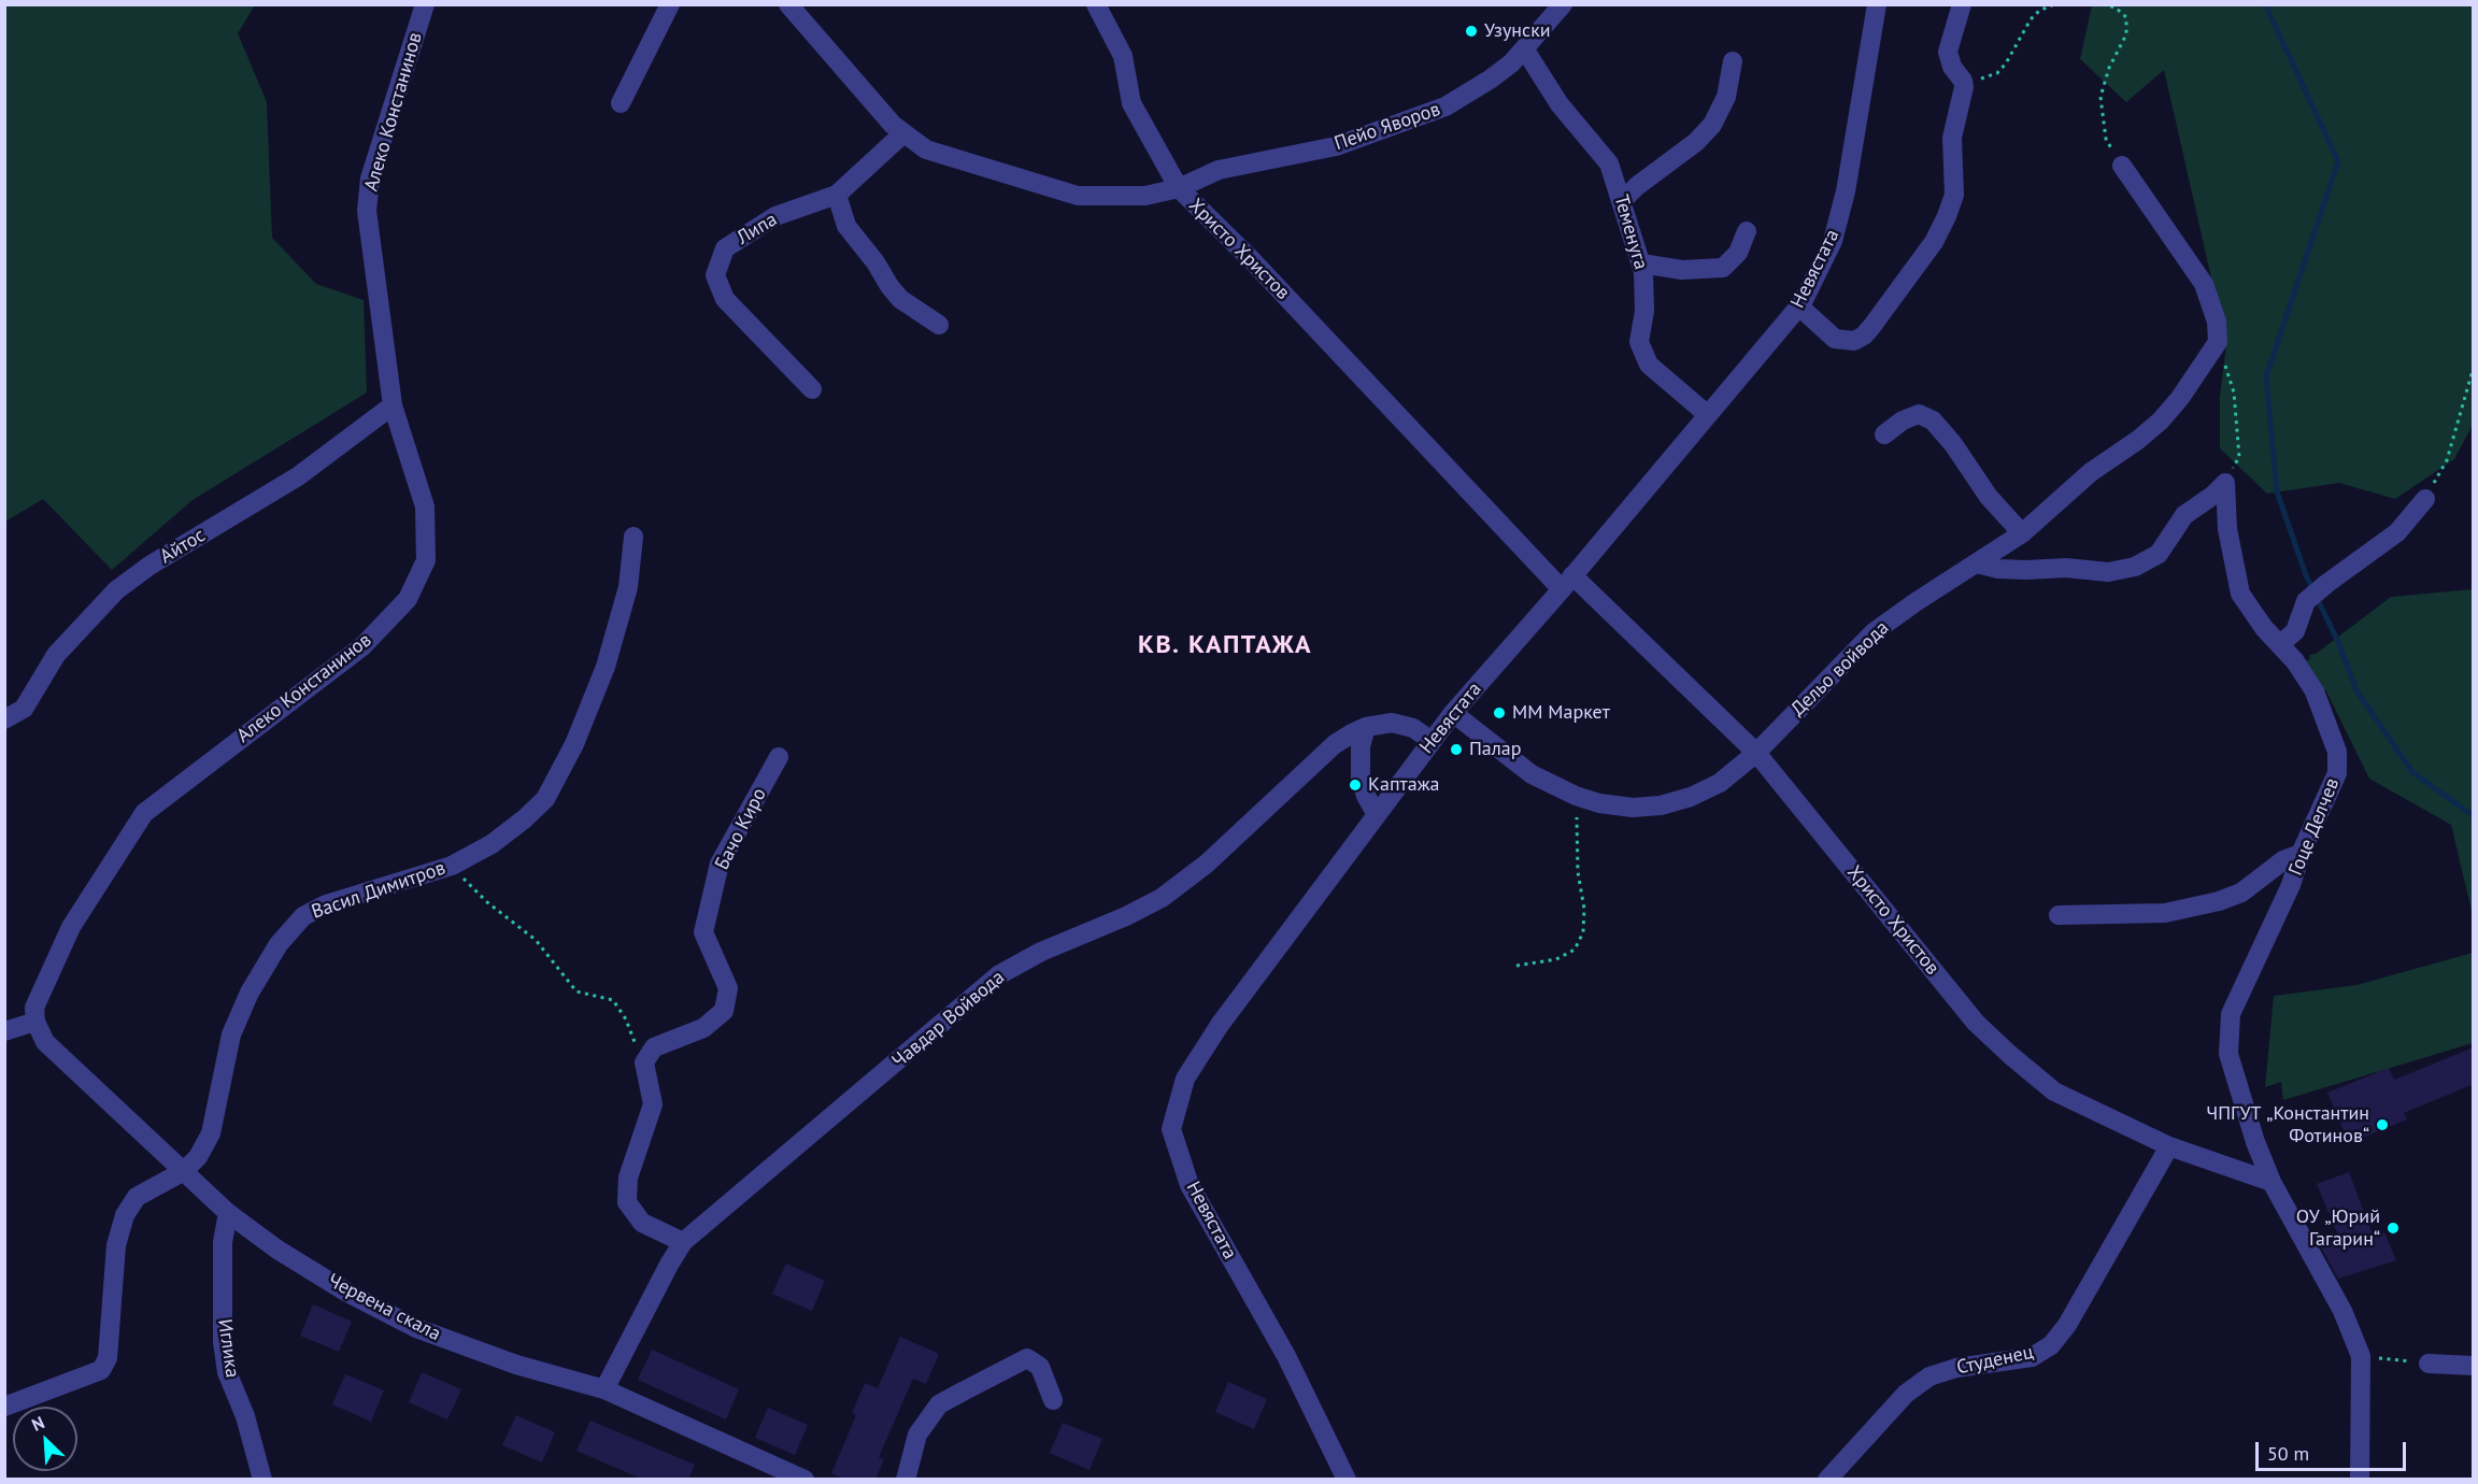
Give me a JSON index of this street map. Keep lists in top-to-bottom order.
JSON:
{
  "streets": {
    "street": [
      "Алеко Констанинов",
      "Пейо Яворов",
      "Липа",
      "Теменуга",
      "Христо Христов",
      "Невястата",
      "Айтос",
      "Дельо войвода",
      "Гоце Делчев",
      "Бачо Киро",
      "Васил Димитров",
      "Чавдар Войвода",
      "Червена скала",
      "Иглика",
      "Студенец"
    ]
  },
  "crossings": [
    ["Алеко Констанинов", "Айтос"],
    ["Алеко Констанинов", "Червена скала"],
    ["Пейо Яворов", "Теменуга"],
    ["Пейо Яворов", "Христо Христов"],
    ["Липа", "Христо Христов"],
    ["Теменуга", "Невястата"],
    ["Христо Христов", "Невястата"],
    ["Христо Христов", "Дельо войвода"],
    ["Христо Христов", "Гоце Делчев"],
    ["Христо Христов", "Студенец"],
    ["Невястата", "Дельо войвода"],
    ["Васил Димитров", "Червена скала"],
    ["Чавдар Войвода", "Червена скала"],
    ["Червена скала", "Иглика"]
  ],
  "districts": ["КВ. КАПТАЖА"],
  "places": [
    "Узунски",
    "ММ Маркет",
    "Палар",
    "Каптажа",
    "ЧПГУТ „Константин Фотинов“",
    "ОУ „Юрий Гагарин“"
  ],
  "scale_bar": "50 m",
  "north": "top left"
}
